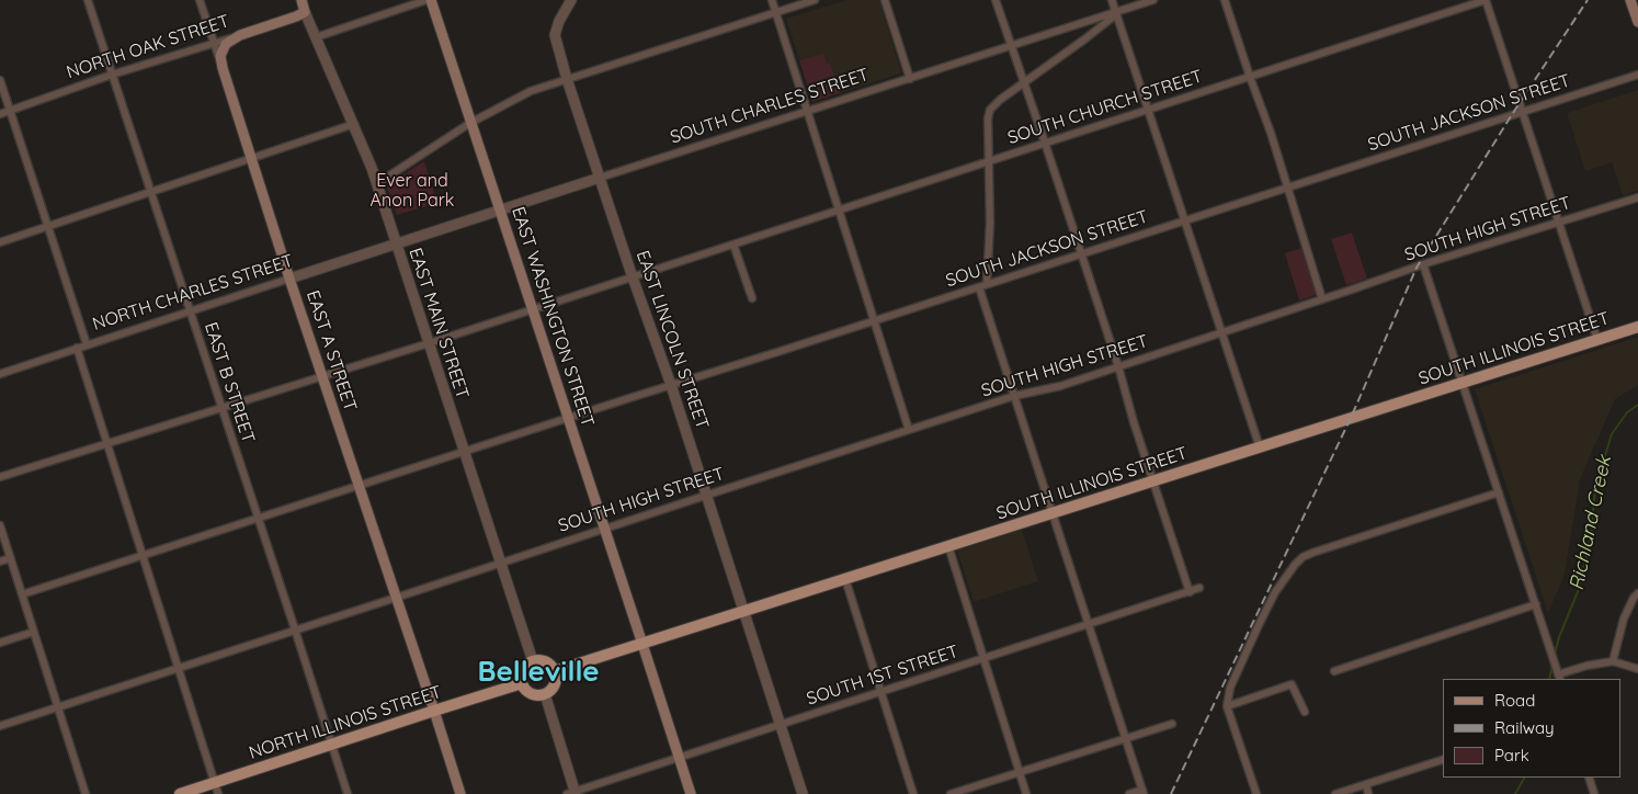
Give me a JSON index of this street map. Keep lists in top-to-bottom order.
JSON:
{
  "streets": {
    "main road": [
      "NORTH OAK STREET",
      "EAST WASHINGTON STREET",
      "EAST MAIN STREET",
      "SOUTH ILLINOIS STREET",
      "EAST A STREET",
      "NORTH ILLINOIS STREET"
    ],
    "street": [
      "SOUTH CHARLES STREET",
      "SOUTH CHURCH STREET",
      "SOUTH JACKSON STREET",
      "SOUTH HIGH STREET",
      "NORTH CHARLES STREET",
      "EAST LINCOLN STREET",
      "EAST B STREET",
      "SOUTH 1ST STREET"
    ]
  },
  "crossings": [
    ["NORTH OAK STREET", "EAST MAIN STREET"],
    ["NORTH OAK STREET", "EAST A STREET"],
    ["NORTH OAK STREET", "EAST B STREET"],
    ["SOUTH CHARLES STREET", "NORTH CHARLES STREET"],
    ["SOUTH CHARLES STREET", "EAST WASHINGTON STREET"],
    ["SOUTH CHARLES STREET", "EAST MAIN STREET"],
    ["SOUTH CHARLES STREET", "EAST LINCOLN STREET"],
    ["SOUTH CHURCH STREET", "EAST WASHINGTON STREET"],
    ["SOUTH CHURCH STREET", "EAST MAIN STREET"],
    ["SOUTH CHURCH STREET", "EAST LINCOLN STREET"],
    ["SOUTH CHURCH STREET", "EAST A STREET"],
    ["SOUTH CHURCH STREET", "EAST B STREET"],
    ["SOUTH JACKSON STREET", "EAST WASHINGTON STREET"],
    ["SOUTH JACKSON STREET", "EAST MAIN STREET"],
    ["SOUTH JACKSON STREET", "EAST LINCOLN STREET"],
    ["SOUTH JACKSON STREET", "EAST A STREET"],
    ["SOUTH JACKSON STREET", "EAST B STREET"],
    ["SOUTH HIGH STREET", "EAST WASHINGTON STREET"],
    ["SOUTH HIGH STREET", "EAST MAIN STREET"],
    ["SOUTH HIGH STREET", "EAST LINCOLN STREET"],
    ["SOUTH HIGH STREET", "EAST A STREET"],
    ["SOUTH HIGH STREET", "EAST B STREET"],
    ["NORTH CHARLES STREET", "EAST MAIN STREET"],
    ["NORTH CHARLES STREET", "EAST A STREET"],
    ["NORTH CHARLES STREET", "EAST B STREET"],
    ["EAST WASHINGTON STREET", "SOUTH ILLINOIS STREET"],
    ["EAST WASHINGTON STREET", "SOUTH 1ST STREET"],
    ["EAST MAIN STREET", "SOUTH ILLINOIS STREET"],
    ["EAST MAIN STREET", "NORTH ILLINOIS STREET"],
    ["EAST LINCOLN STREET", "SOUTH ILLINOIS STREET"],
    ["EAST LINCOLN STREET", "SOUTH 1ST STREET"],
    ["SOUTH ILLINOIS STREET", "NORTH ILLINOIS STREET"],
    ["EAST A STREET", "NORTH ILLINOIS STREET"],
    ["EAST B STREET", "NORTH ILLINOIS STREET"]
  ],
  "districts": ["Belleville"],
  "water": ["Richland Creek"],
  "parks": ["Ever and Anon Park"],
  "legend": ["Road", "Railway", "Park"]
}
